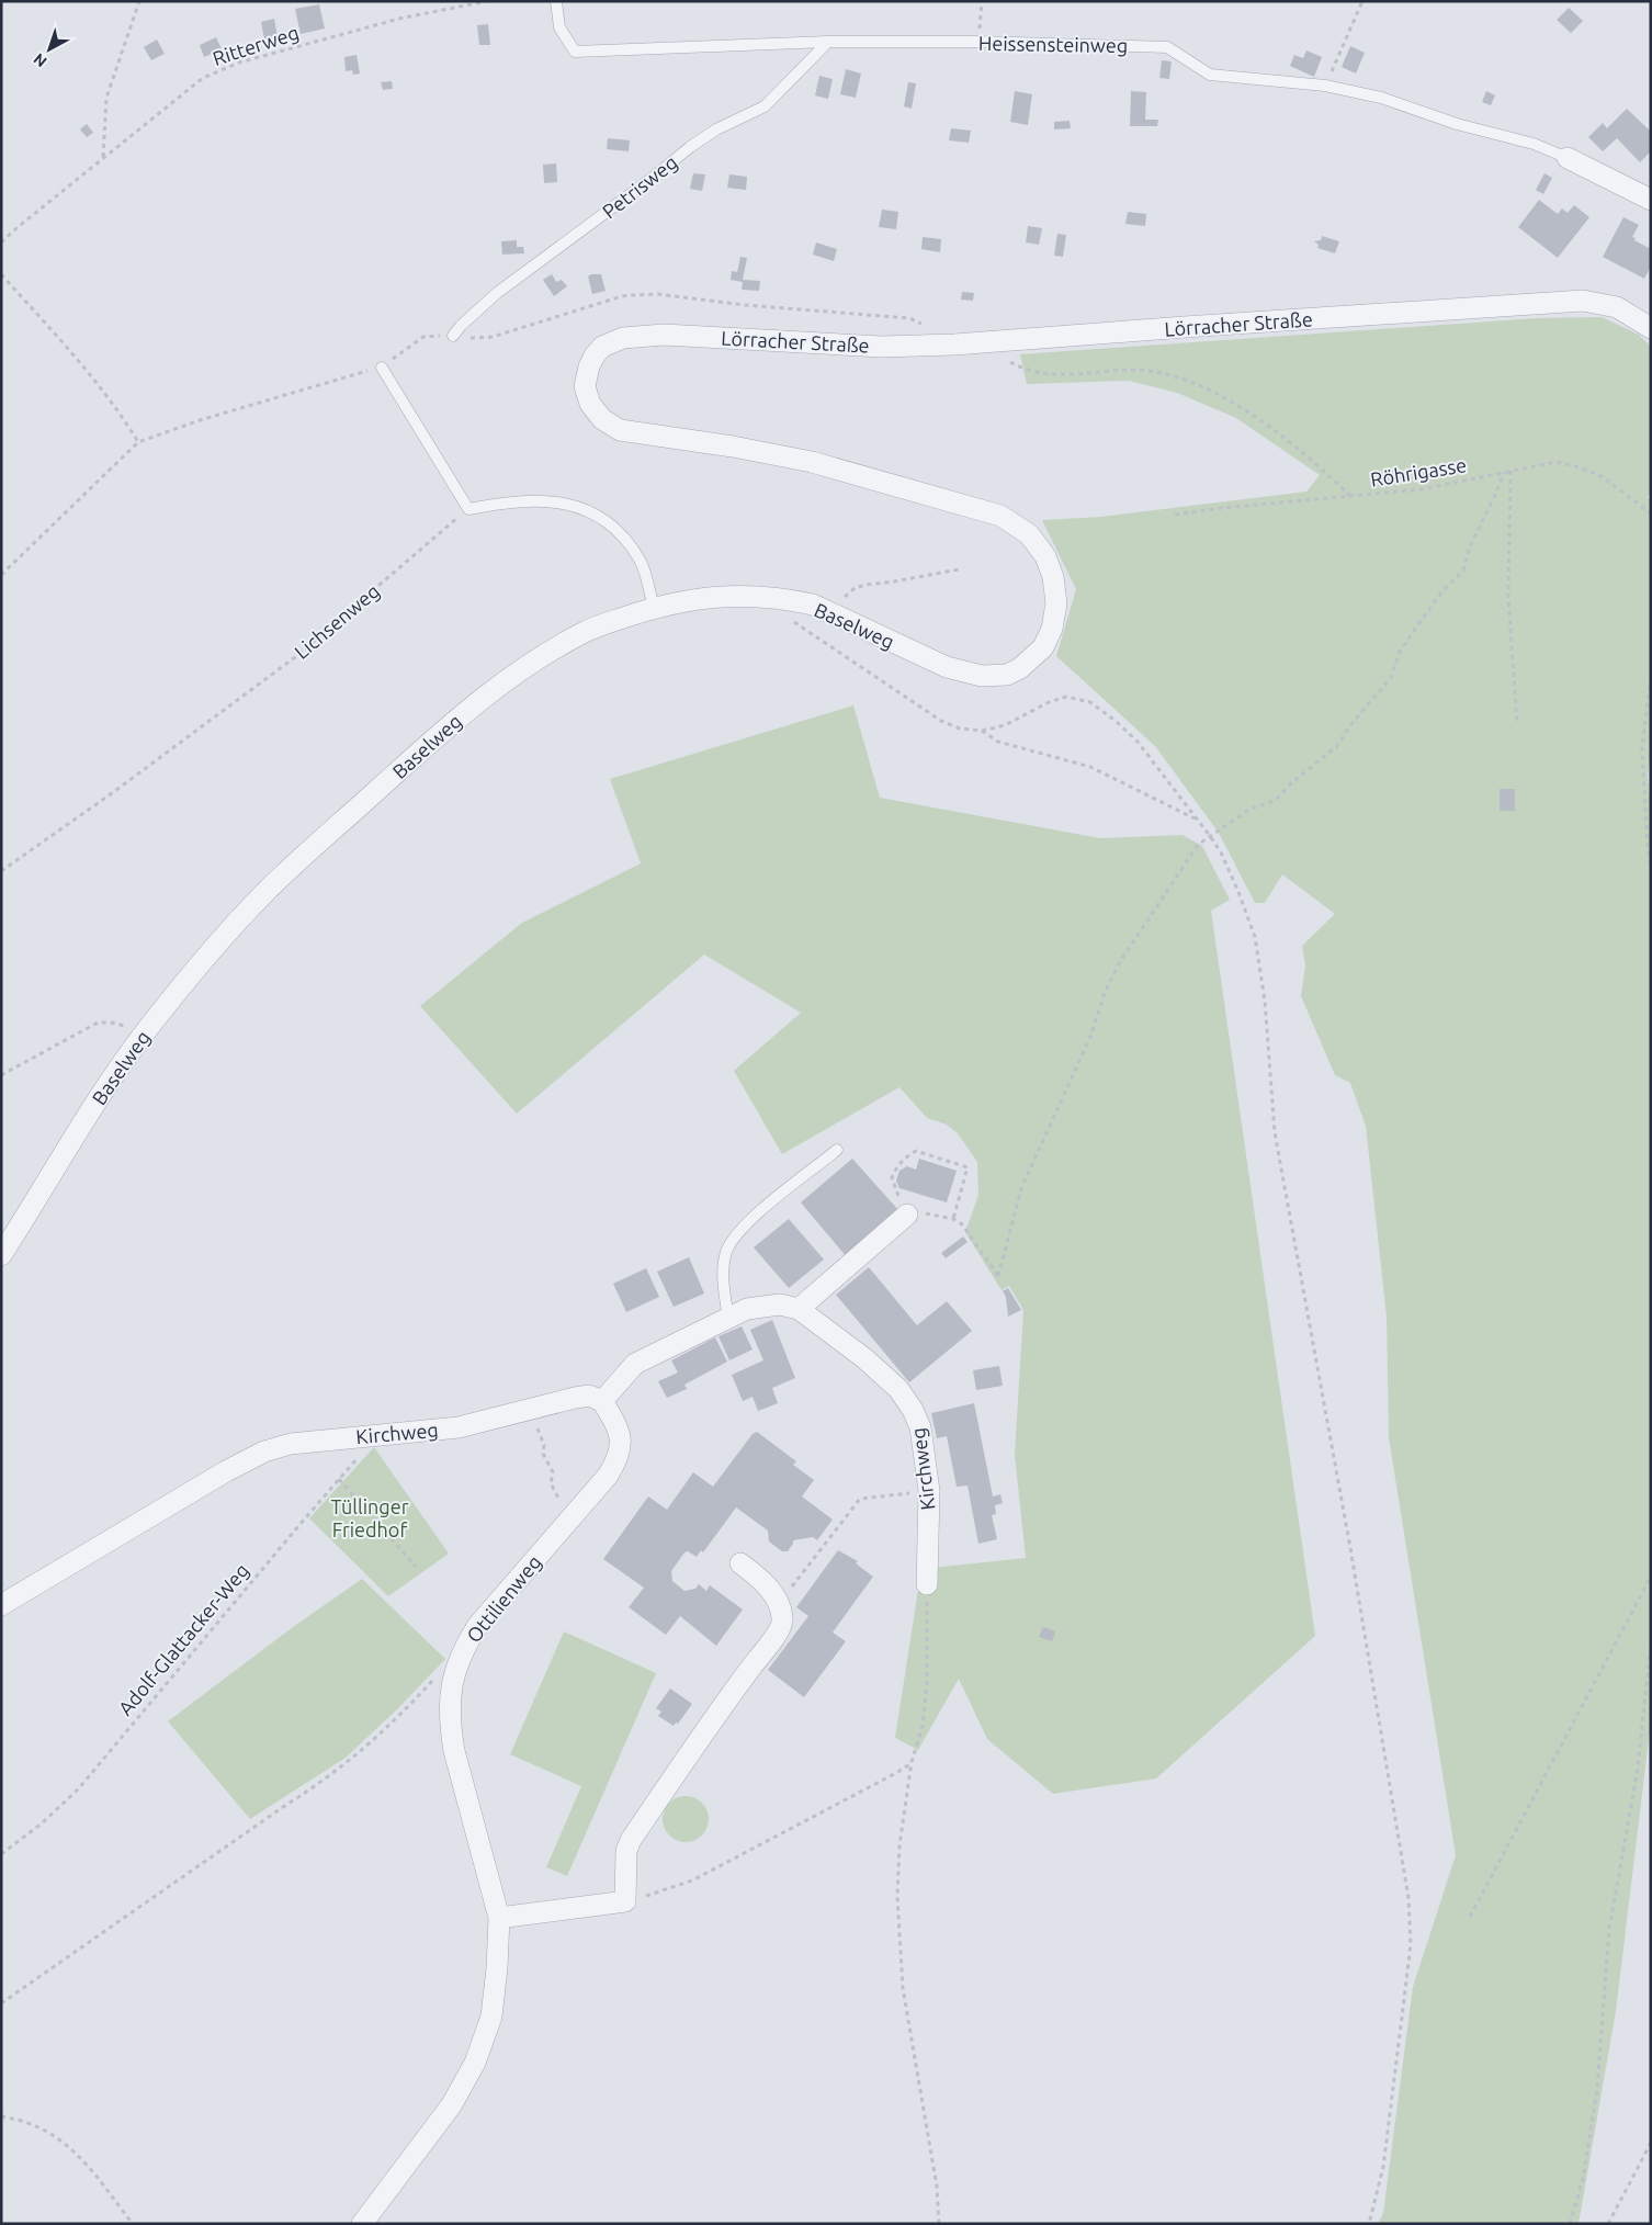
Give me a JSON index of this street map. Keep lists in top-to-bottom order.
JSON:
{
  "streets": {
    "street": [
      "Lörracher Straße",
      "Baselweg",
      "Kirchweg",
      "Ottilienweg"
    ],
    "lane": ["Heissensteinweg", "Petrisweg"],
    "path": [
      "Ritterweg",
      "Röhrigasse",
      "Lichsenweg",
      "Adolf-Glattacker-Weg"
    ]
  },
  "crossings": [
    ["Heissensteinweg", "Petrisweg"],
    ["Lörracher Straße", "Baselweg"],
    ["Kirchweg", "Ottilienweg"],
    ["Kirchweg", "Adolf-Glattacker-Weg"]
  ],
  "parks": ["Tüllinger Friedhof"],
  "north": "bottom left"
}
